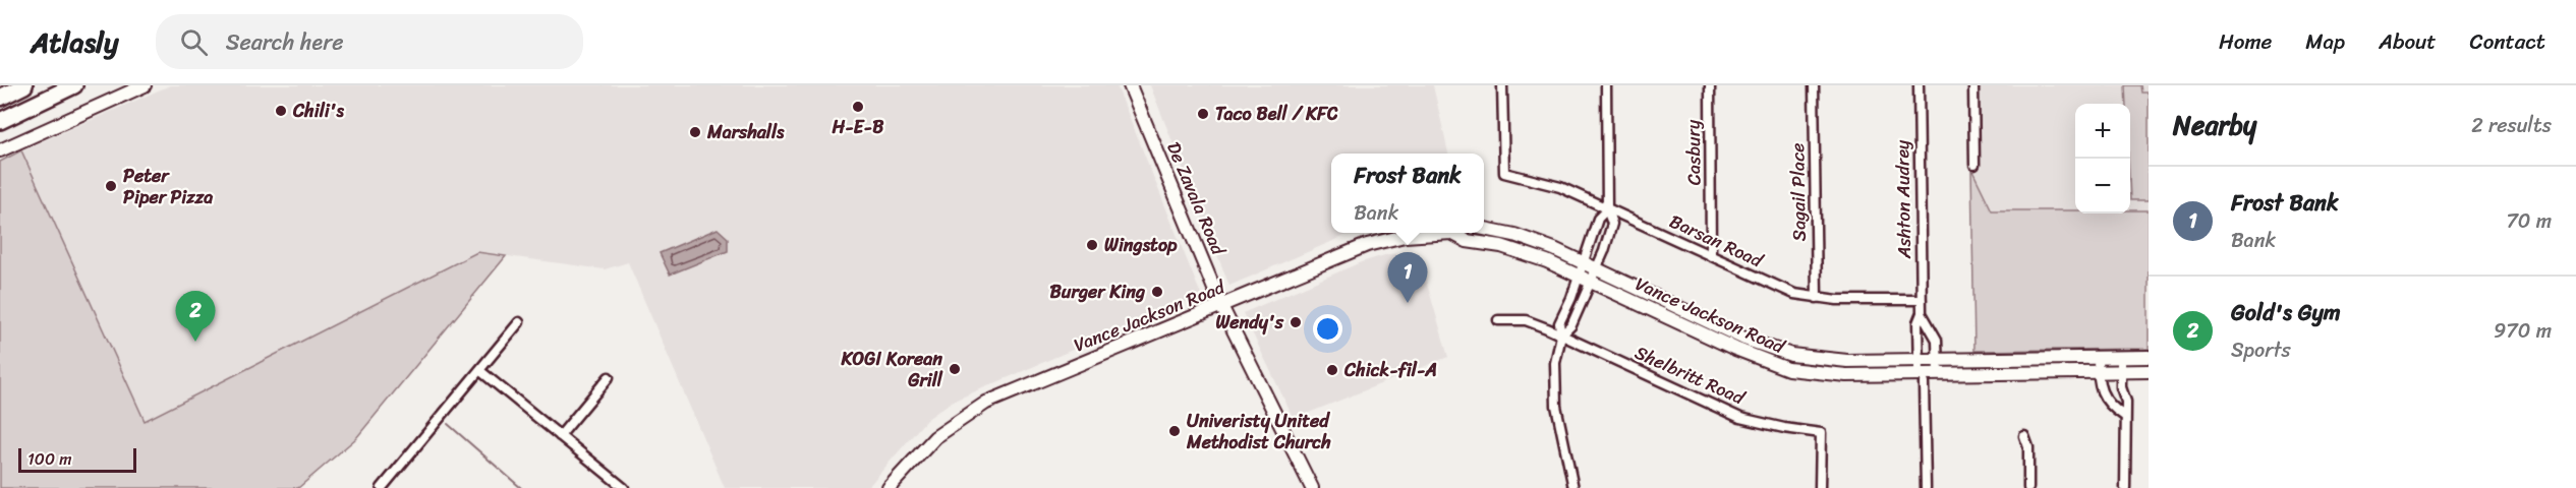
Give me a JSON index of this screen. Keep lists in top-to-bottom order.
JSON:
{
  "streets": {
    "main road": ["De Zavala Road", "Vance Jackson Road"],
    "street": [
      "Casbury",
      "Sagail Place",
      "Ashton Audrey",
      "Barsan Road",
      "Shelbritt Road"
    ]
  },
  "crossings": [
    ["Casbury", "Barsan Road"],
    ["Sagail Place", "Barsan Road"],
    ["De Zavala Road", "Vance Jackson Road"],
    ["Ashton Audrey", "Barsan Road"],
    ["Ashton Audrey", "Vance Jackson Road"]
  ],
  "places": [
    "H-E-B",
    "Chili's",
    "Taco Bell / KFC",
    "Marshalls",
    "Peter Piper Pizza",
    "Wingstop",
    "Burger King",
    "Wendy's",
    "KOGI Korean Grill",
    "Chick-fil-A",
    "Univeristy United Methodist Church"
  ],
  "scale_bar": "100 m",
  "page": {
    "header": "Atlasly",
    "search": "Search here",
    "nav": [
      "Home",
      "Map",
      "About",
      "Contact"
    ],
    "heading": ["Nearby", "2 results"],
    "map_buttons": ["+", "−"],
    "popup": ["Frost Bank", "Bank"],
    "list": [
      {
        "mark": "1",
        "name": "Frost Bank",
        "note": "Bank",
        "value": "70 m"
      },
      {
        "mark": "2",
        "name": "Gold's Gym",
        "note": "Sports",
        "value": "970 m"
      }
    ],
    "pins": ["1", "2"],
    "scale": "100 m"
  }
}
